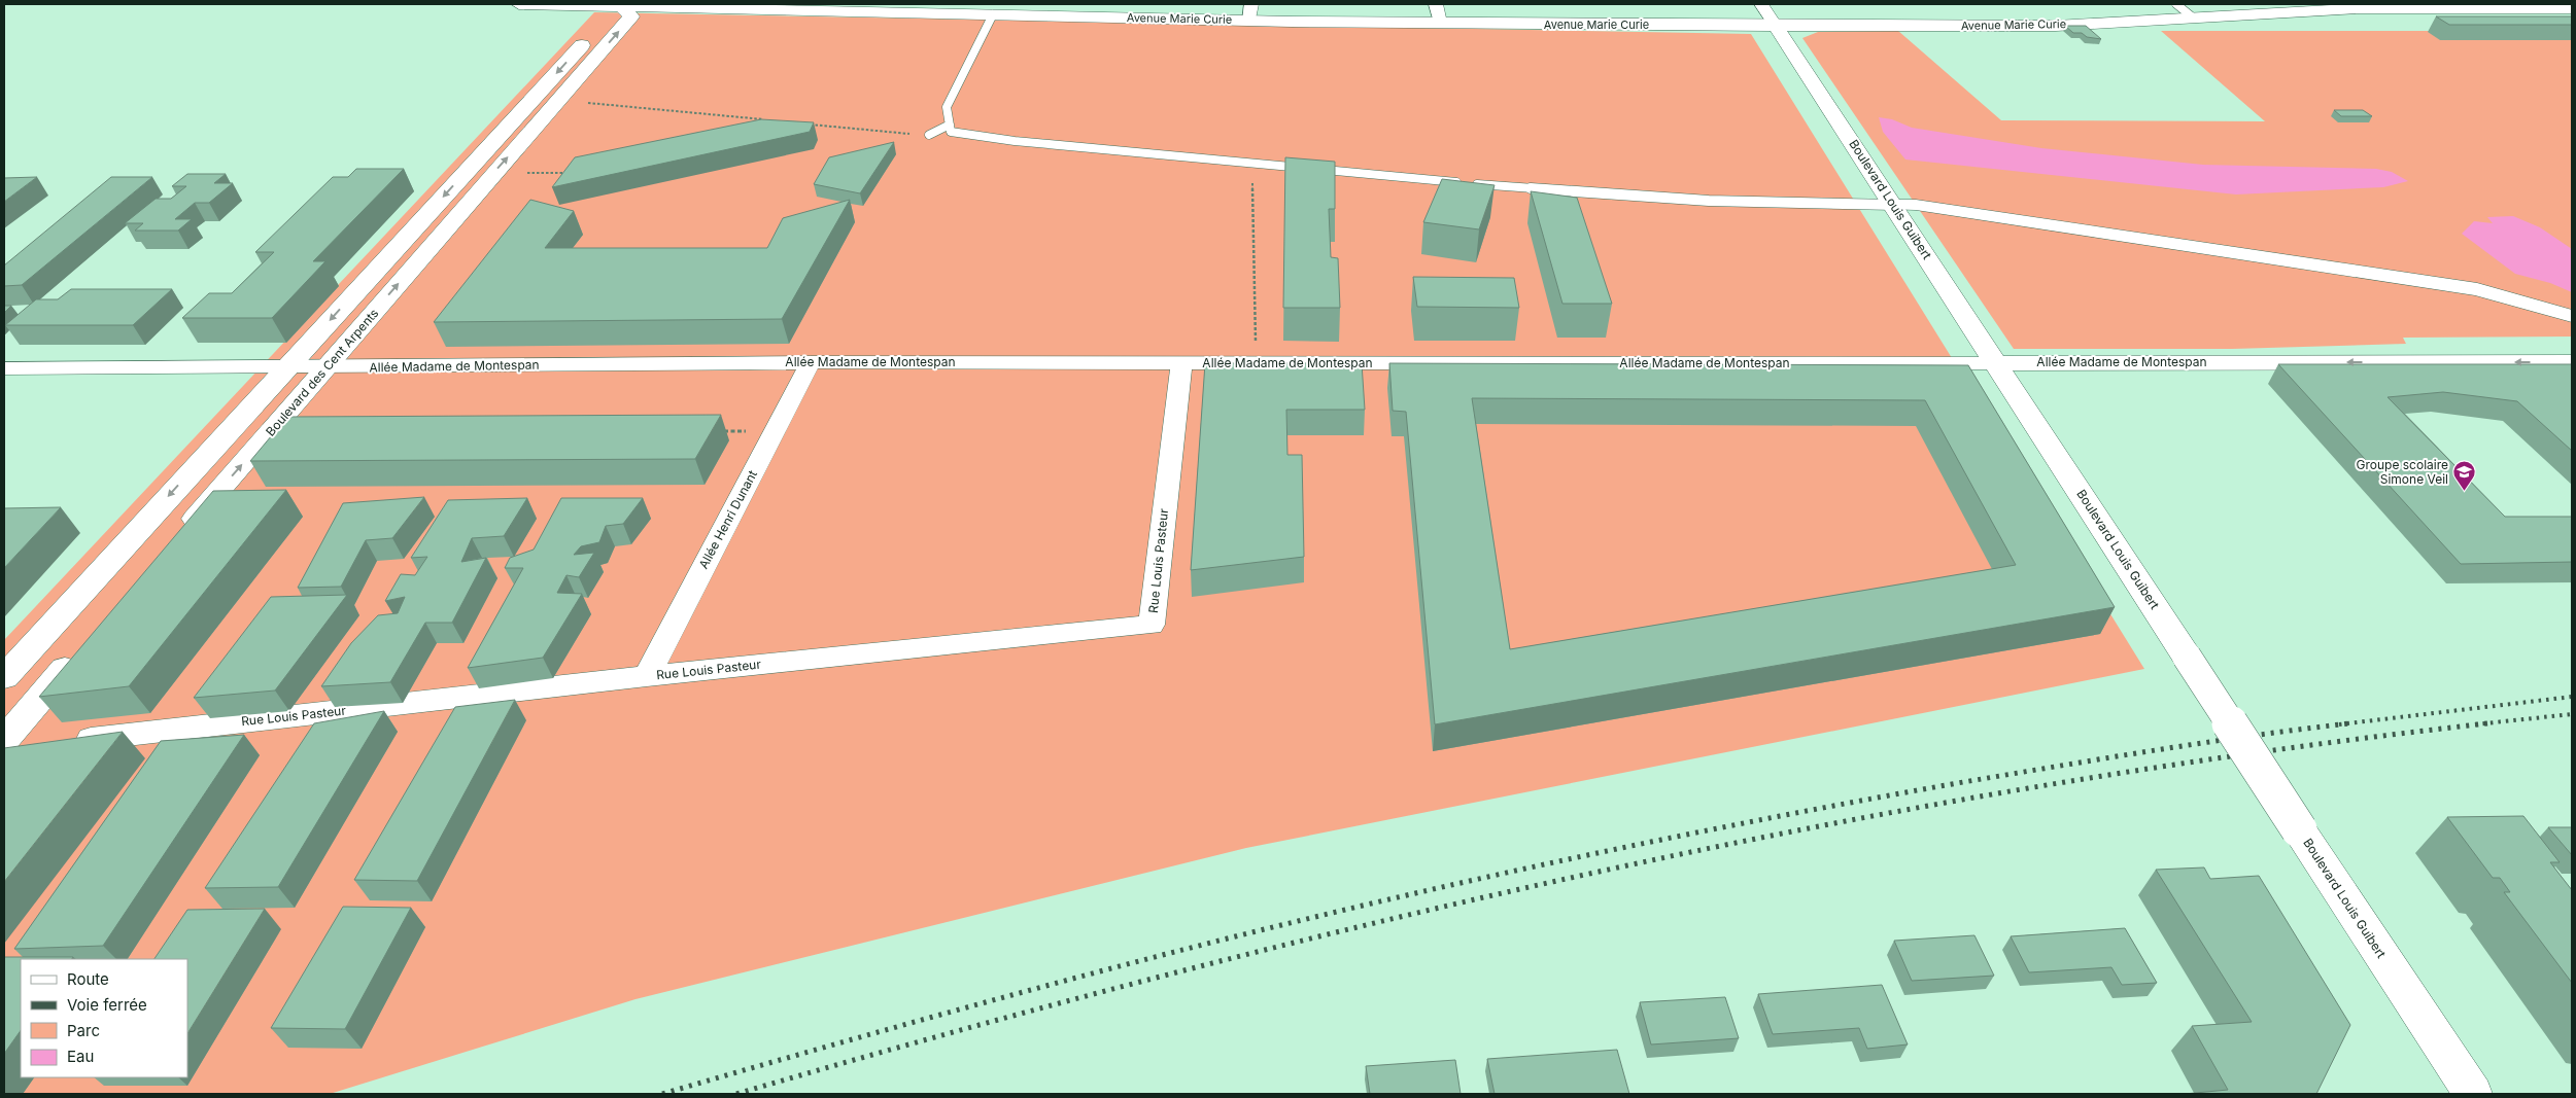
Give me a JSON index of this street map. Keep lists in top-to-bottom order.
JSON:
{
  "streets": {
    "street": [
      "Avenue Marie Curie",
      "Boulevard Louis Guibert",
      "Allée Madame de Montespan",
      "Boulevard des Cent Arpents",
      "Allée Henri Dunant",
      "Rue Louis Pasteur"
    ]
  },
  "crossings": [
    ["Avenue Marie Curie", "Boulevard Louis Guibert"],
    ["Avenue Marie Curie", "Boulevard des Cent Arpents"],
    ["Boulevard Louis Guibert", "Allée Madame de Montespan"],
    ["Allée Madame de Montespan", "Boulevard des Cent Arpents"],
    ["Allée Madame de Montespan", "Allée Henri Dunant"],
    ["Allée Madame de Montespan", "Rue Louis Pasteur"],
    ["Allée Henri Dunant", "Rue Louis Pasteur"]
  ],
  "places": {
    "school or university": ["Groupe scolaire Simone Veil"]
  },
  "legend": [
    "Route",
    "Voie ferrée",
    "Parc",
    "Eau"
  ]
}
